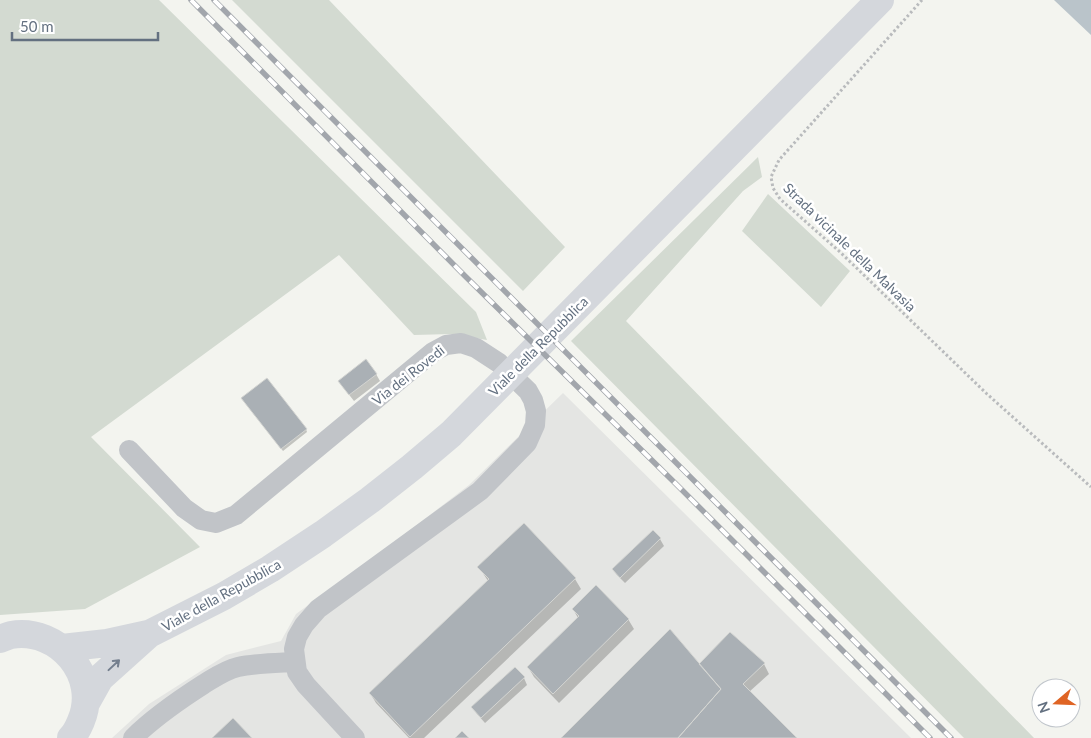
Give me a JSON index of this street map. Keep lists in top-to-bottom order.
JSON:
{
  "streets": {
    "street": ["Viale della Repubblica", "Via dei Rovedi"],
    "path": ["Strada vicinale della Malvasia"]
  },
  "scale_bar": "50 m",
  "north": "left"
}
